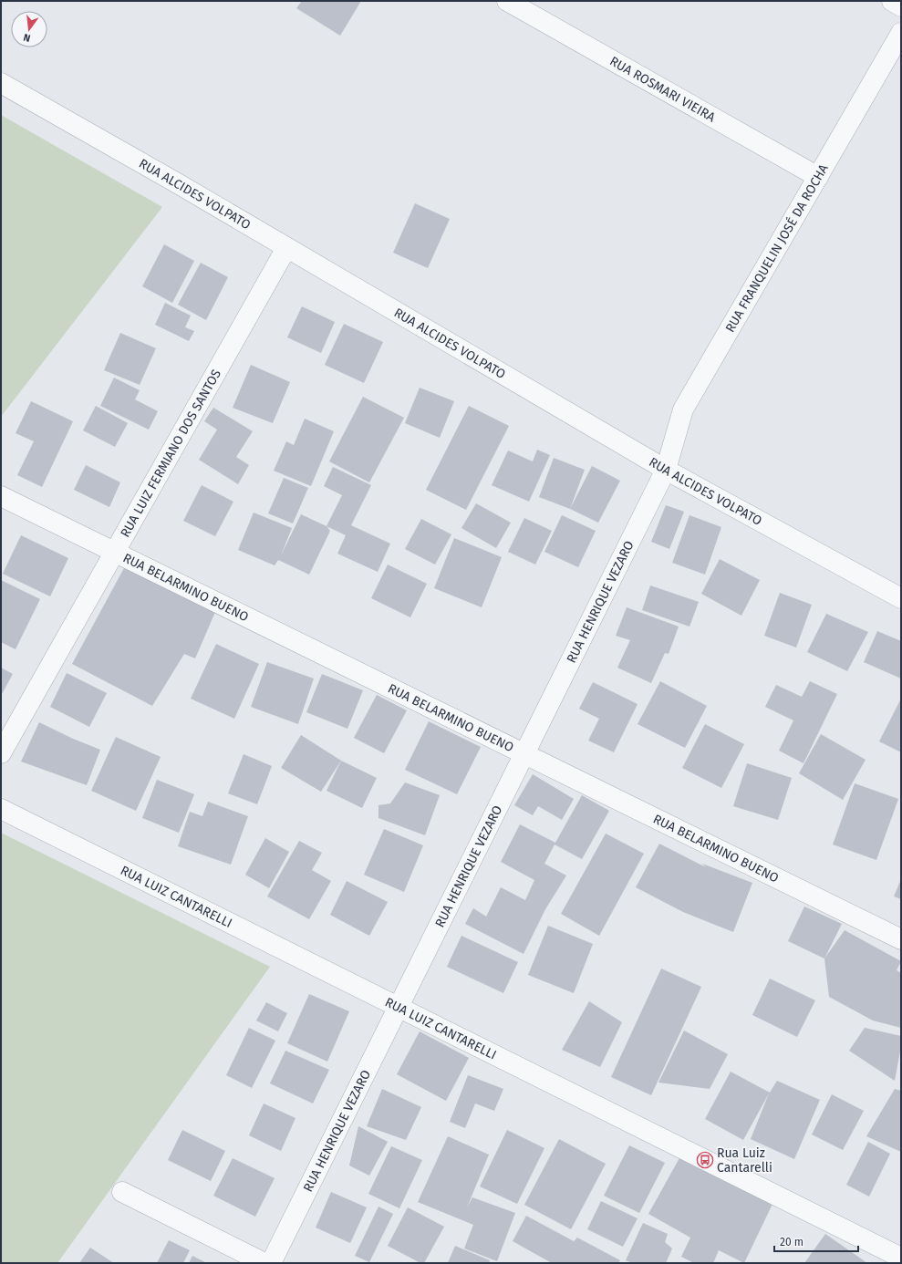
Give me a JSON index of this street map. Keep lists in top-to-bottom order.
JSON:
{
  "streets": {
    "street": [
      "RUA ROSMARI VIEIRA",
      "RUA ALCIDES VOLPATO",
      "RUA FRANQUELIN JOSÉ DA ROCHA",
      "RUA LUIZ FERMIANO DOS SANTOS",
      "RUA BELARMINO BUENO",
      "RUA HENRIQUE VEZARO",
      "RUA LUIZ CANTARELLI"
    ]
  },
  "crossings": [
    ["RUA ROSMARI VIEIRA", "RUA FRANQUELIN JOSÉ DA ROCHA"],
    ["RUA ALCIDES VOLPATO", "RUA FRANQUELIN JOSÉ DA ROCHA"],
    ["RUA ALCIDES VOLPATO", "RUA LUIZ FERMIANO DOS SANTOS"],
    ["RUA ALCIDES VOLPATO", "RUA HENRIQUE VEZARO"],
    ["RUA FRANQUELIN JOSÉ DA ROCHA", "RUA HENRIQUE VEZARO"],
    ["RUA LUIZ FERMIANO DOS SANTOS", "RUA BELARMINO BUENO"],
    ["RUA BELARMINO BUENO", "RUA HENRIQUE VEZARO"],
    ["RUA HENRIQUE VEZARO", "RUA LUIZ CANTARELLI"]
  ],
  "places": {
    "bus stop": ["Rua Luiz Cantarelli"]
  },
  "scale_bar": "20 m",
  "north": "bottom"
}
